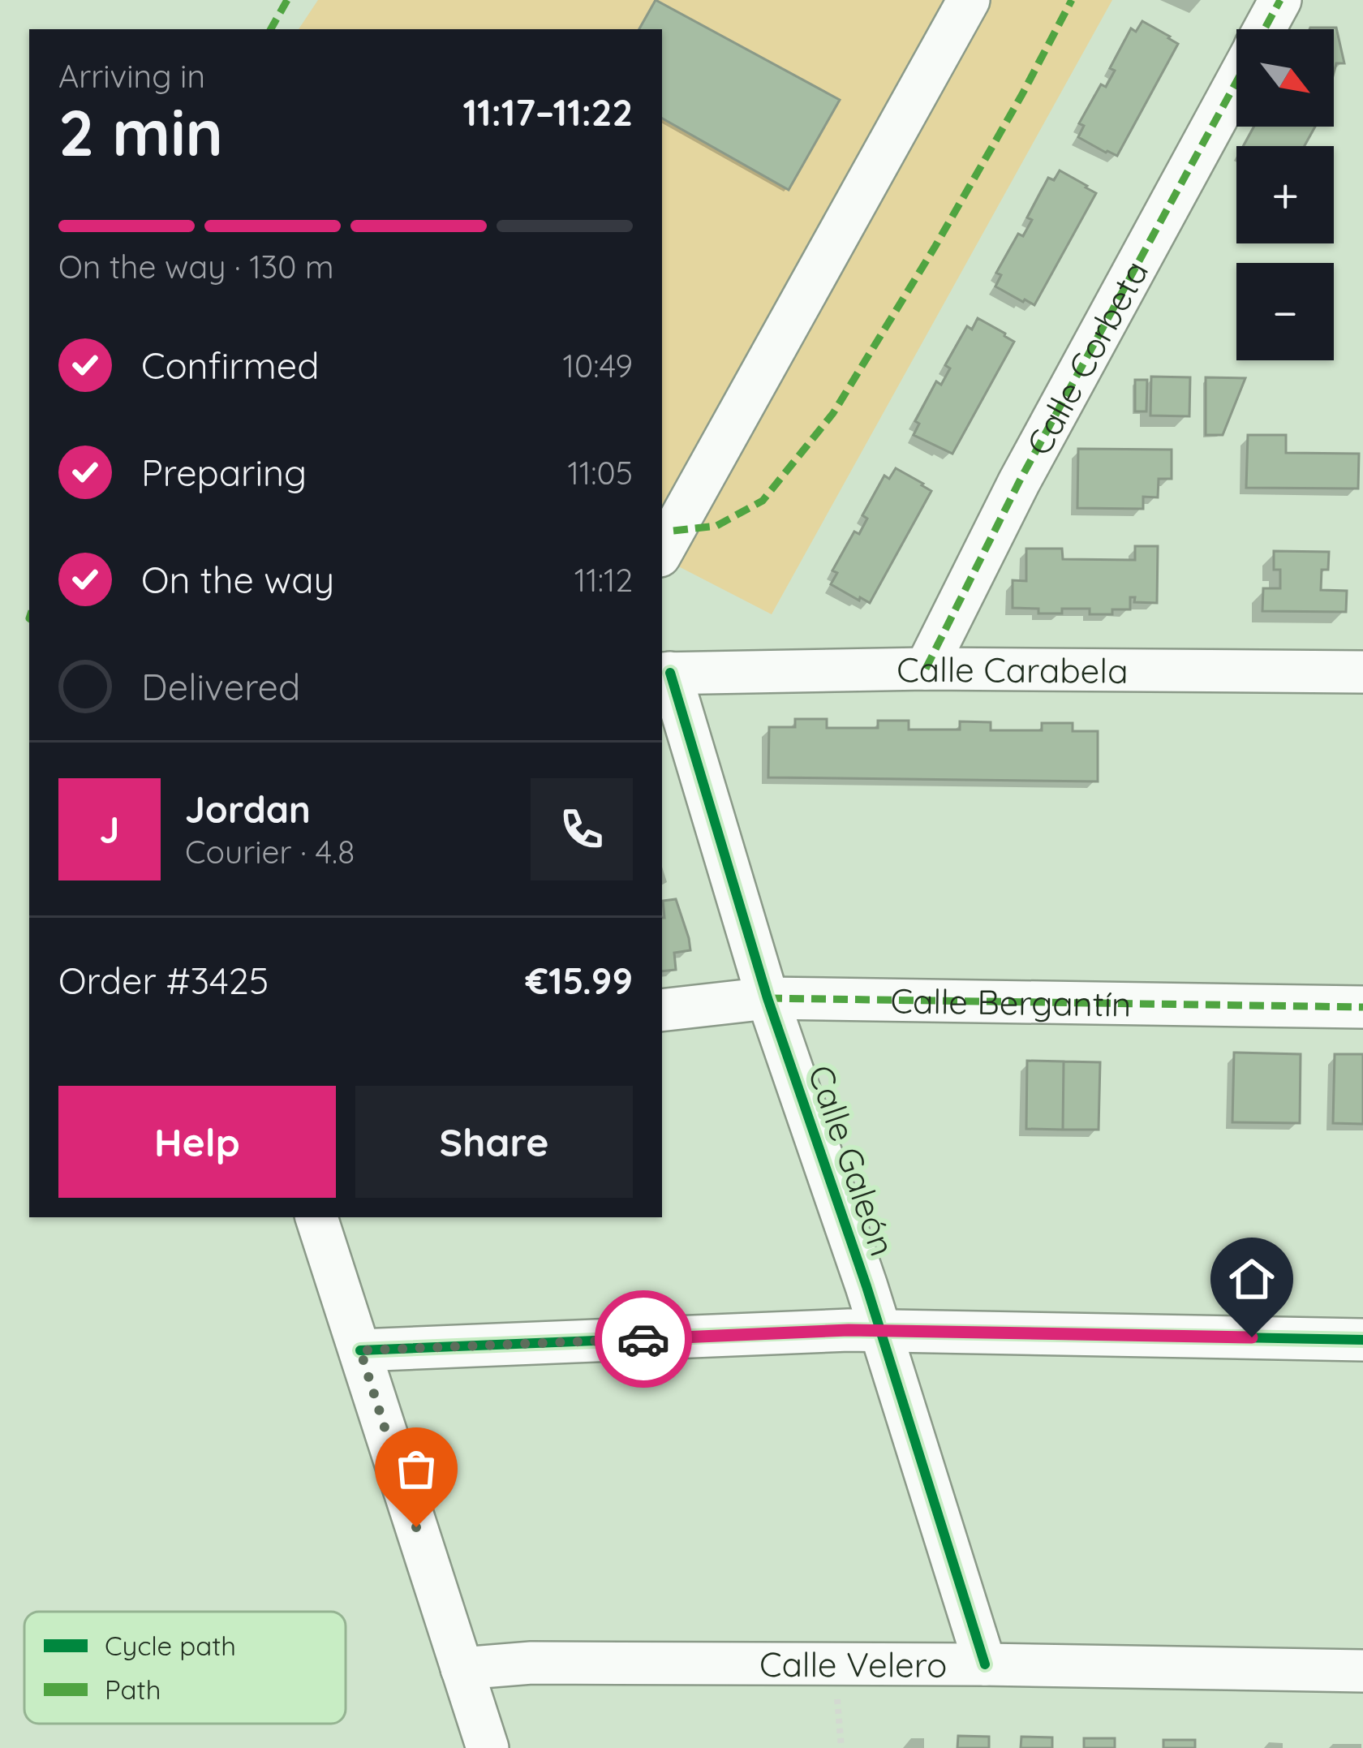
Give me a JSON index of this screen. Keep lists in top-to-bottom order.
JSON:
{
  "streets": {
    "street": [
      "Calle Corbeta",
      "Calle Carabela",
      "Calle Bergantín",
      "Calle Galeón",
      "Calle Velero"
    ]
  },
  "crossings": [
    ["Calle Corbeta", "Calle Carabela"],
    ["Calle Carabela", "Calle Galeón"],
    ["Calle Bergantín", "Calle Galeón"],
    ["Calle Galeón", "Calle Velero"]
  ],
  "legend": ["Cycle path", "Path"],
  "north": "bottom right",
  "page": {
    "map_buttons": ["+", "−"],
    "heading": ["2 min", "Arriving in", "11:17–11:22"],
    "panel": [
      "Jordan",
      "Courier · 4.8",
      "Order #3425",
      "€15.99"
    ],
    "bar": "On the way · 130 m",
    "list": [
      ["Confirmed", "10:49"],
      ["Preparing", "11:05"],
      ["On the way", "11:12"],
      "Delivered"
    ],
    "round": "J",
    "buttons": ["Help", "Share"]
  }
}
